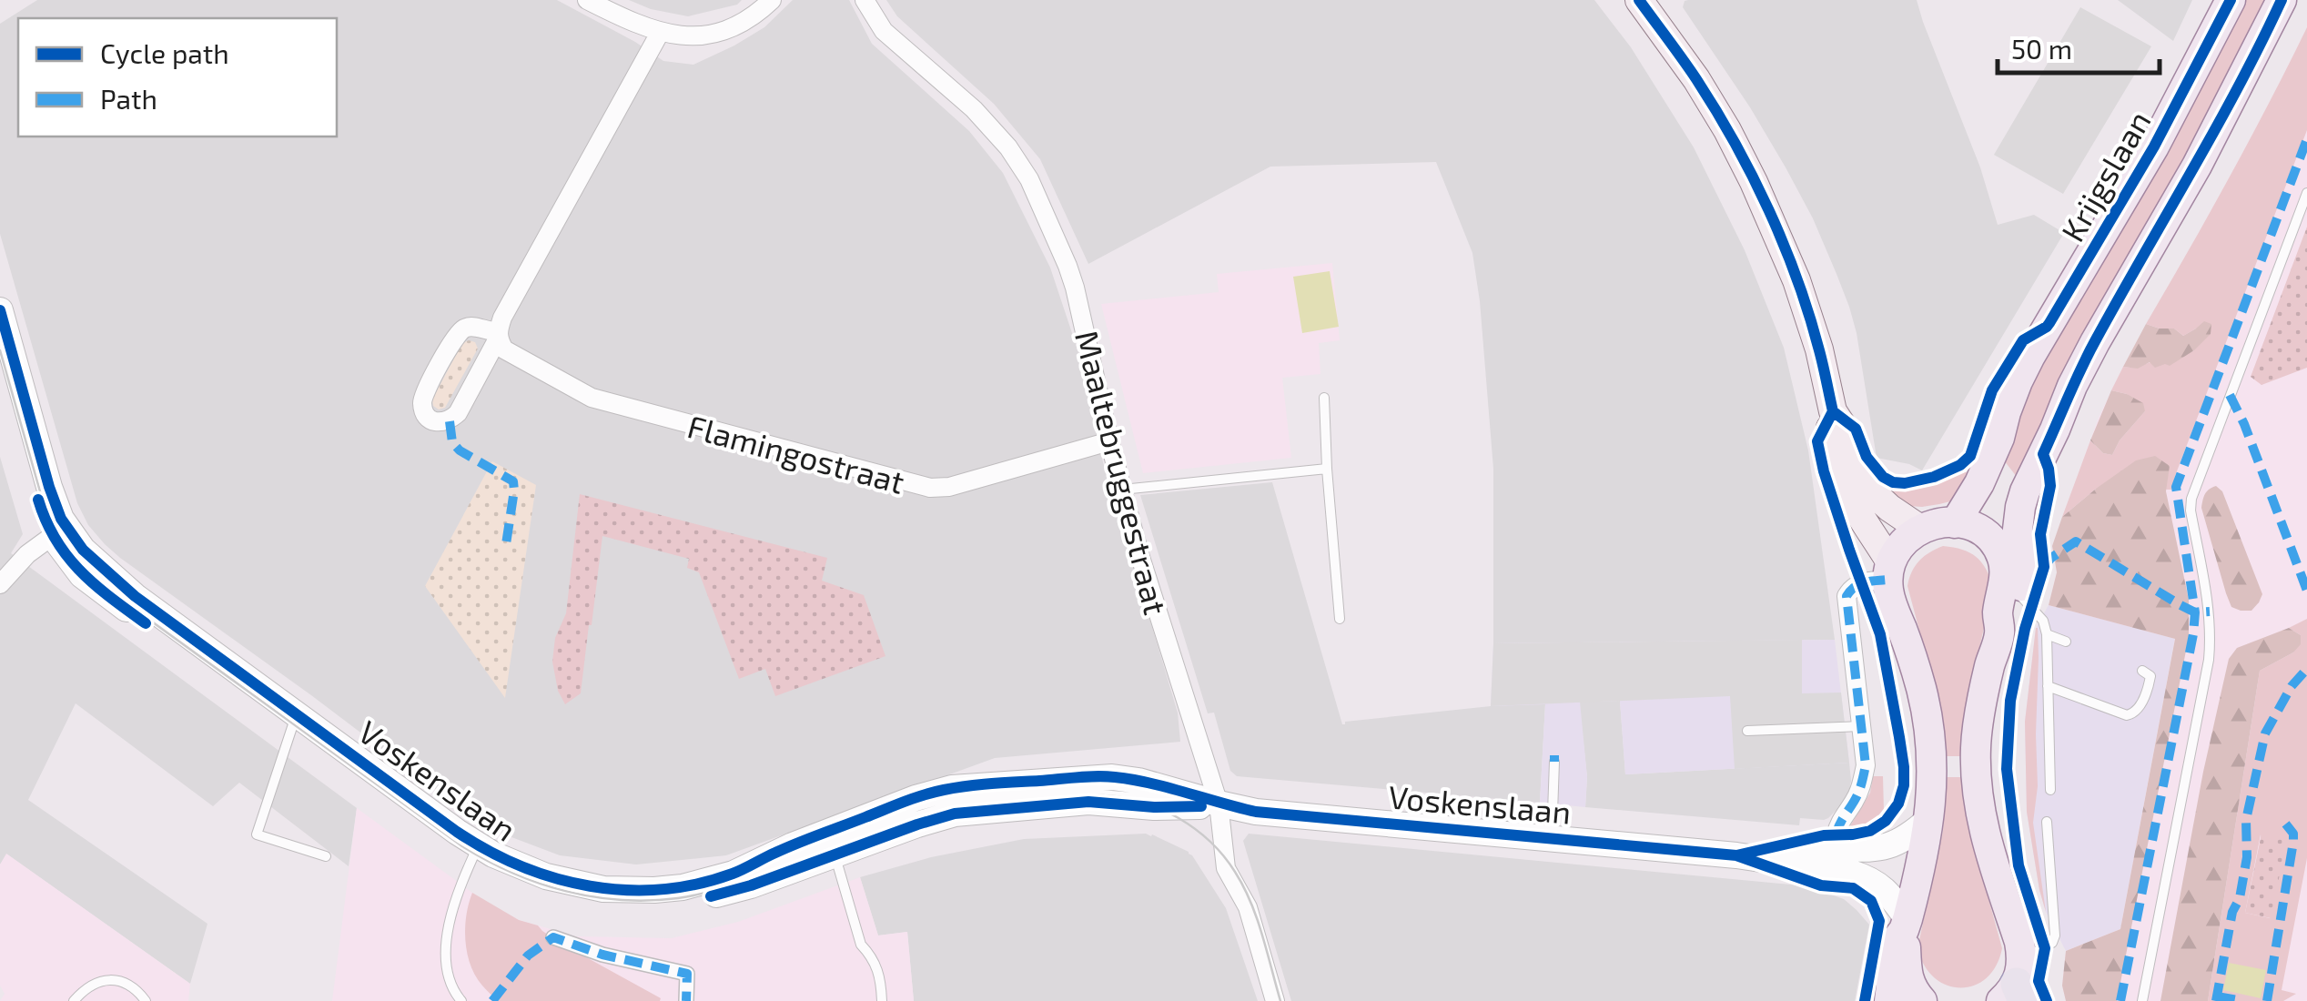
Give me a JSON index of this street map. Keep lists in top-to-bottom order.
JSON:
{
  "streets": {
    "main road": ["Krijgslaan"],
    "street": ["Flamingostraat", "Maaltebruggestraat", "Voskenslaan"]
  },
  "crossings": [
    ["Flamingostraat", "Maaltebruggestraat"],
    ["Maaltebruggestraat", "Voskenslaan"]
  ],
  "legend": ["Cycle path", "Path"],
  "scale_bar": "50 m"
}
